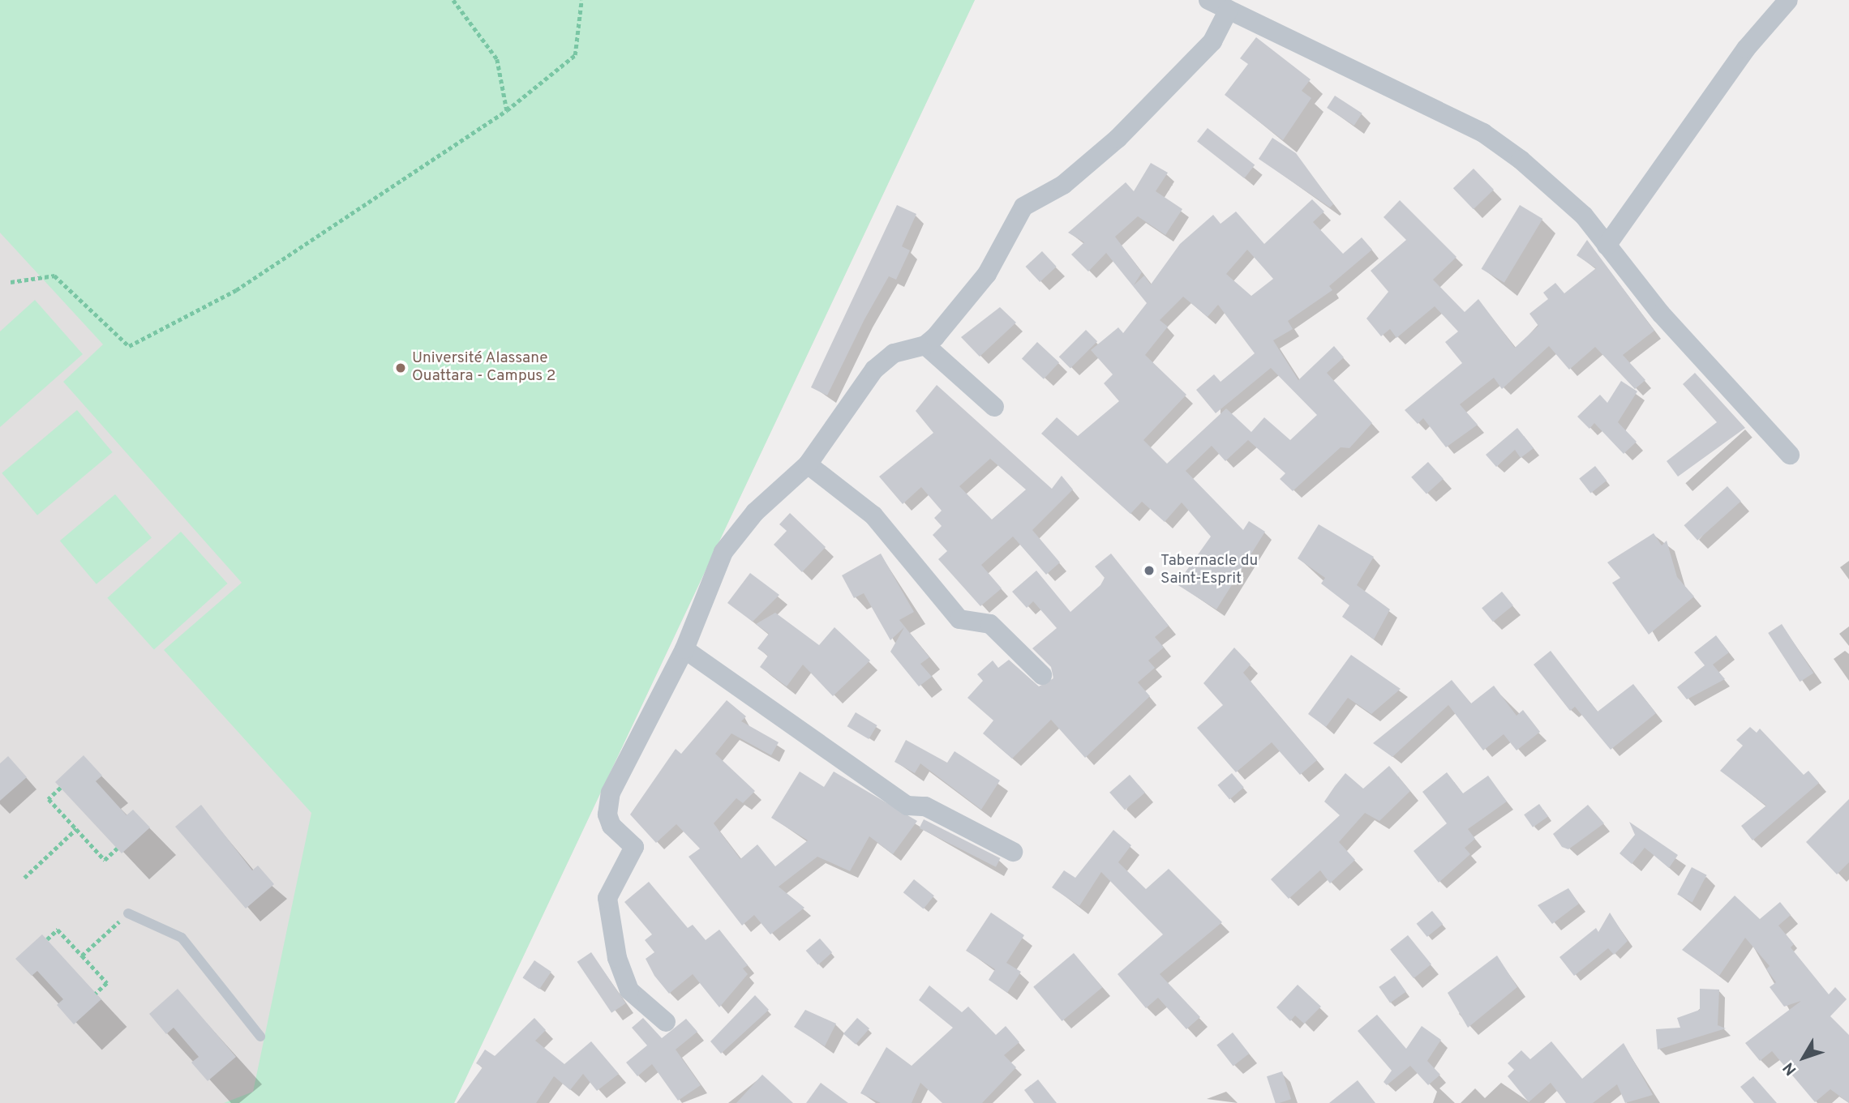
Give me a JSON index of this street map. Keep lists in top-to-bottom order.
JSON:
{
  "places": ["Université Alassane Ouattara - Campus 2", "Tabernacle du Saint-Esprit"],
  "north": "bottom left"
}
